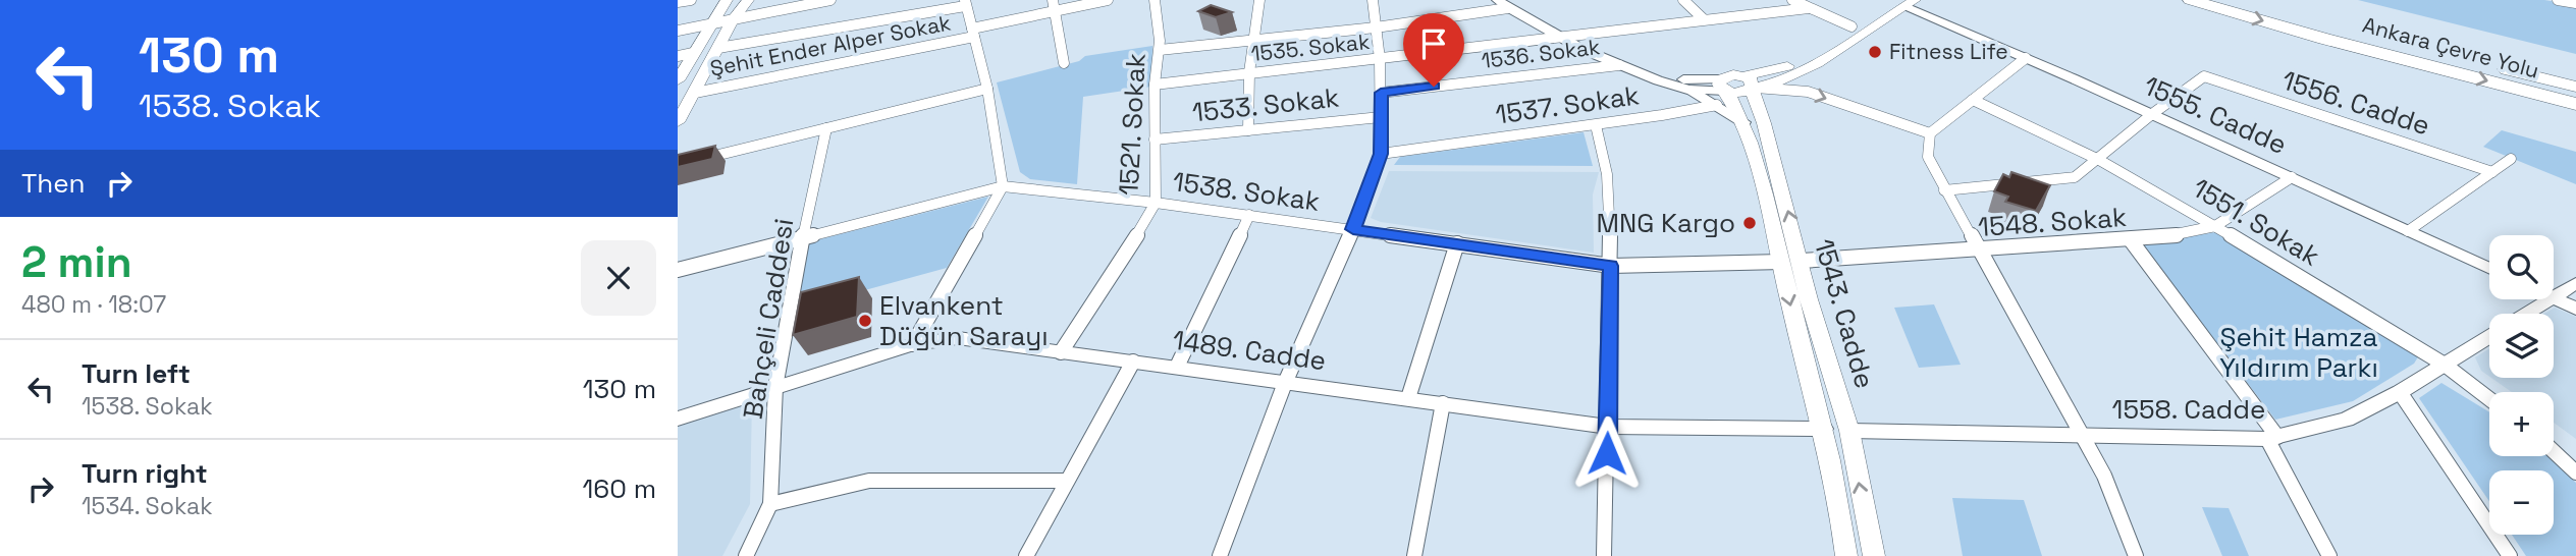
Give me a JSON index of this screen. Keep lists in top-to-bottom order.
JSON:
{
  "streets": {
    "highway": ["Ankara Çevre Yolu"],
    "main road": ["1543. Cadde"],
    "street": [
      "Şehit Ender Alper Sokak",
      "1535. Sokak",
      "1536. Sokak",
      "1556. Cadde",
      "1533. Sokak",
      "1537. Sokak",
      "1555. Cadde",
      "1521. Sokak",
      "1538. Sokak",
      "1548. Sokak",
      "1551. Sokak",
      "Bahçeli Caddesi",
      "1489. Cadde",
      "1558. Cadde"
    ]
  },
  "crossings": [
    ["1535. Sokak", "1521. Sokak"],
    ["1556. Cadde", "1555. Cadde"],
    ["1533. Sokak", "1521. Sokak"],
    ["1537. Sokak", "1543. Cadde"],
    ["1555. Cadde", "1548. Sokak"],
    ["1521. Sokak", "1538. Sokak"],
    ["1521. Sokak", "1489. Cadde"],
    ["1538. Sokak", "1548. Sokak"],
    ["1538. Sokak", "1543. Cadde"],
    ["1548. Sokak", "1551. Sokak"],
    ["1548. Sokak", "1543. Cadde"],
    ["1551. Sokak", "1558. Cadde"],
    ["1543. Cadde", "1489. Cadde"],
    ["1543. Cadde", "1558. Cadde"],
    ["Bahçeli Caddesi", "1489. Cadde"]
  ],
  "parks": ["Şehit Hamza Yıldırım Parkı"],
  "places": ["Fitness Life", "MNG Kargo", "Elvankent Düğün Sarayı"],
  "page": {
    "turn": ["130 m", "1538. Sokak"],
    "then": "Then",
    "heading": ["2 min", "480 m · 18:07"],
    "map_buttons": ["+", "−"],
    "list": [
      {
        "name": "Turn left",
        "note": "1538. Sokak",
        "value": "130 m"
      },
      {
        "name": "Turn right",
        "note": "1534. Sokak",
        "value": "160 m"
      }
    ]
  }
}
